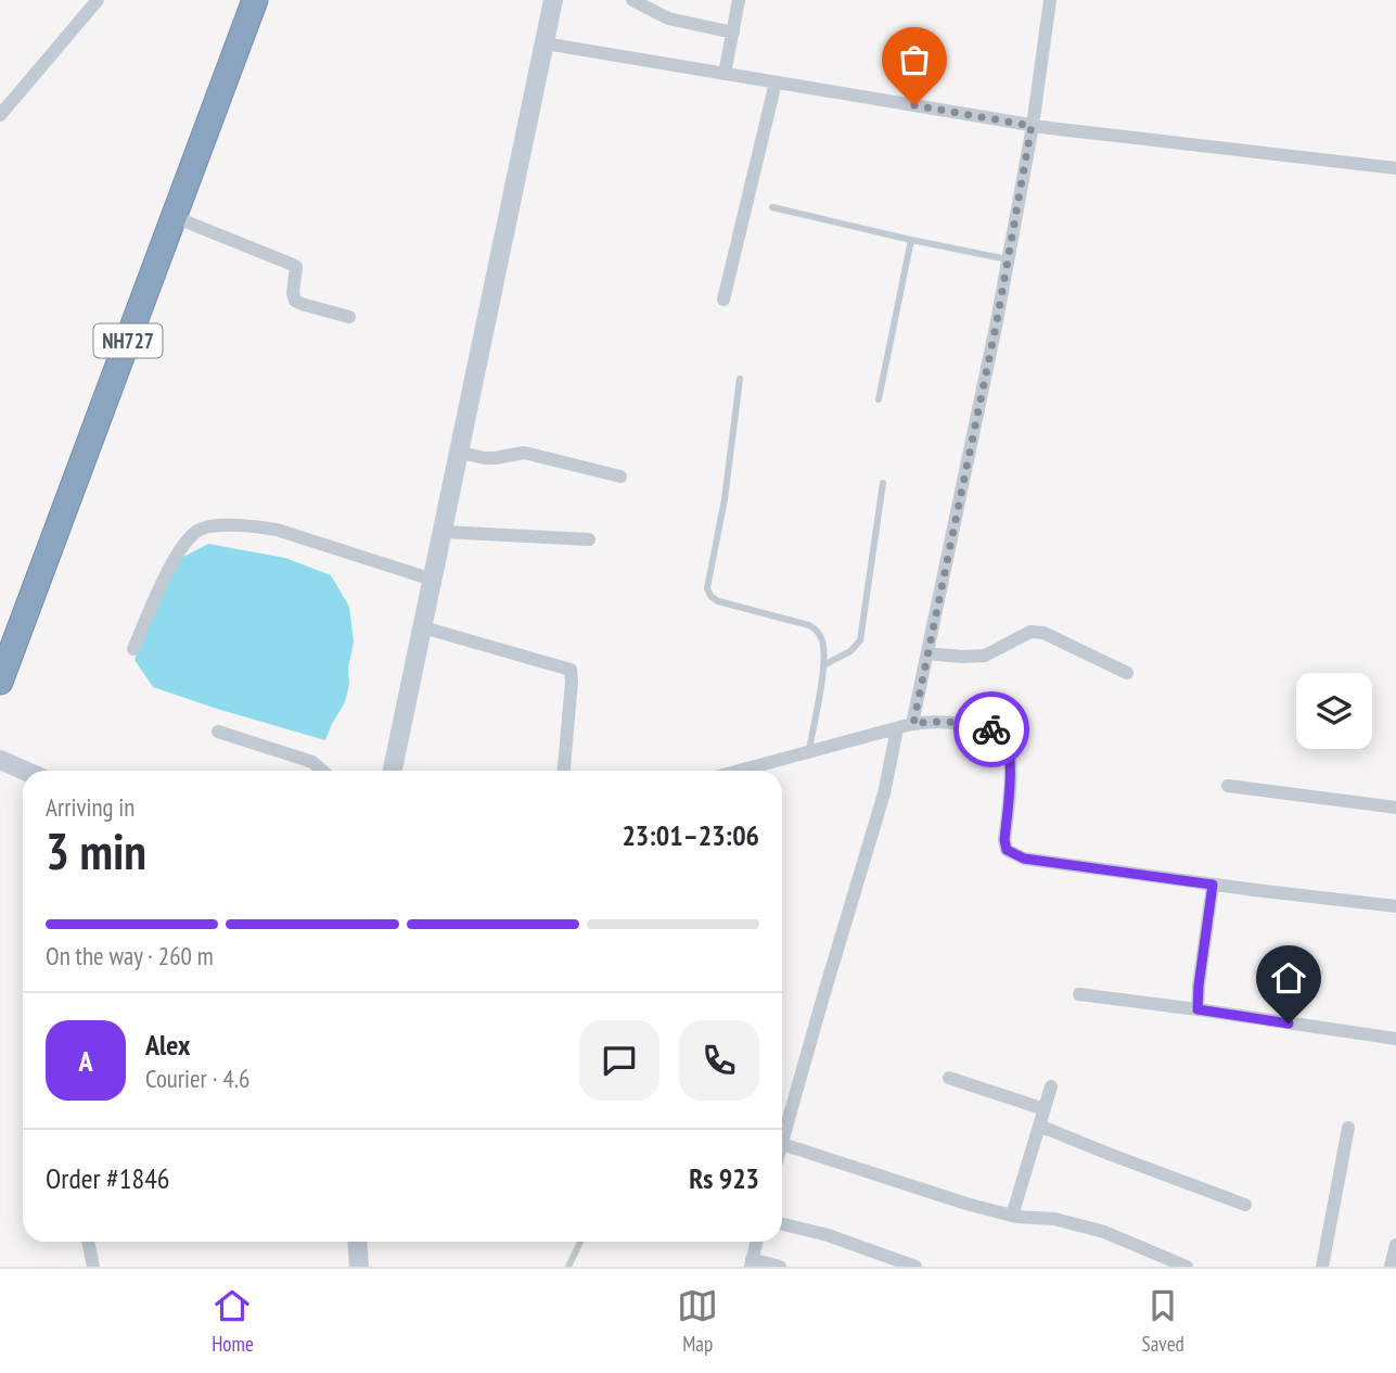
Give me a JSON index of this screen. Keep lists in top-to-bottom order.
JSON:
{
  "streets": {
    "highway": ["NH727"]
  },
  "page": {
    "heading": ["3 min", "Arriving in", "23:01–23:06"],
    "panel": [
      "Alex",
      "Courier · 4.6",
      "Order #1846",
      "Rs 923"
    ],
    "bar": "On the way · 260 m",
    "round": "A",
    "tabs": ["Home", "Map", "Saved"]
  }
}
